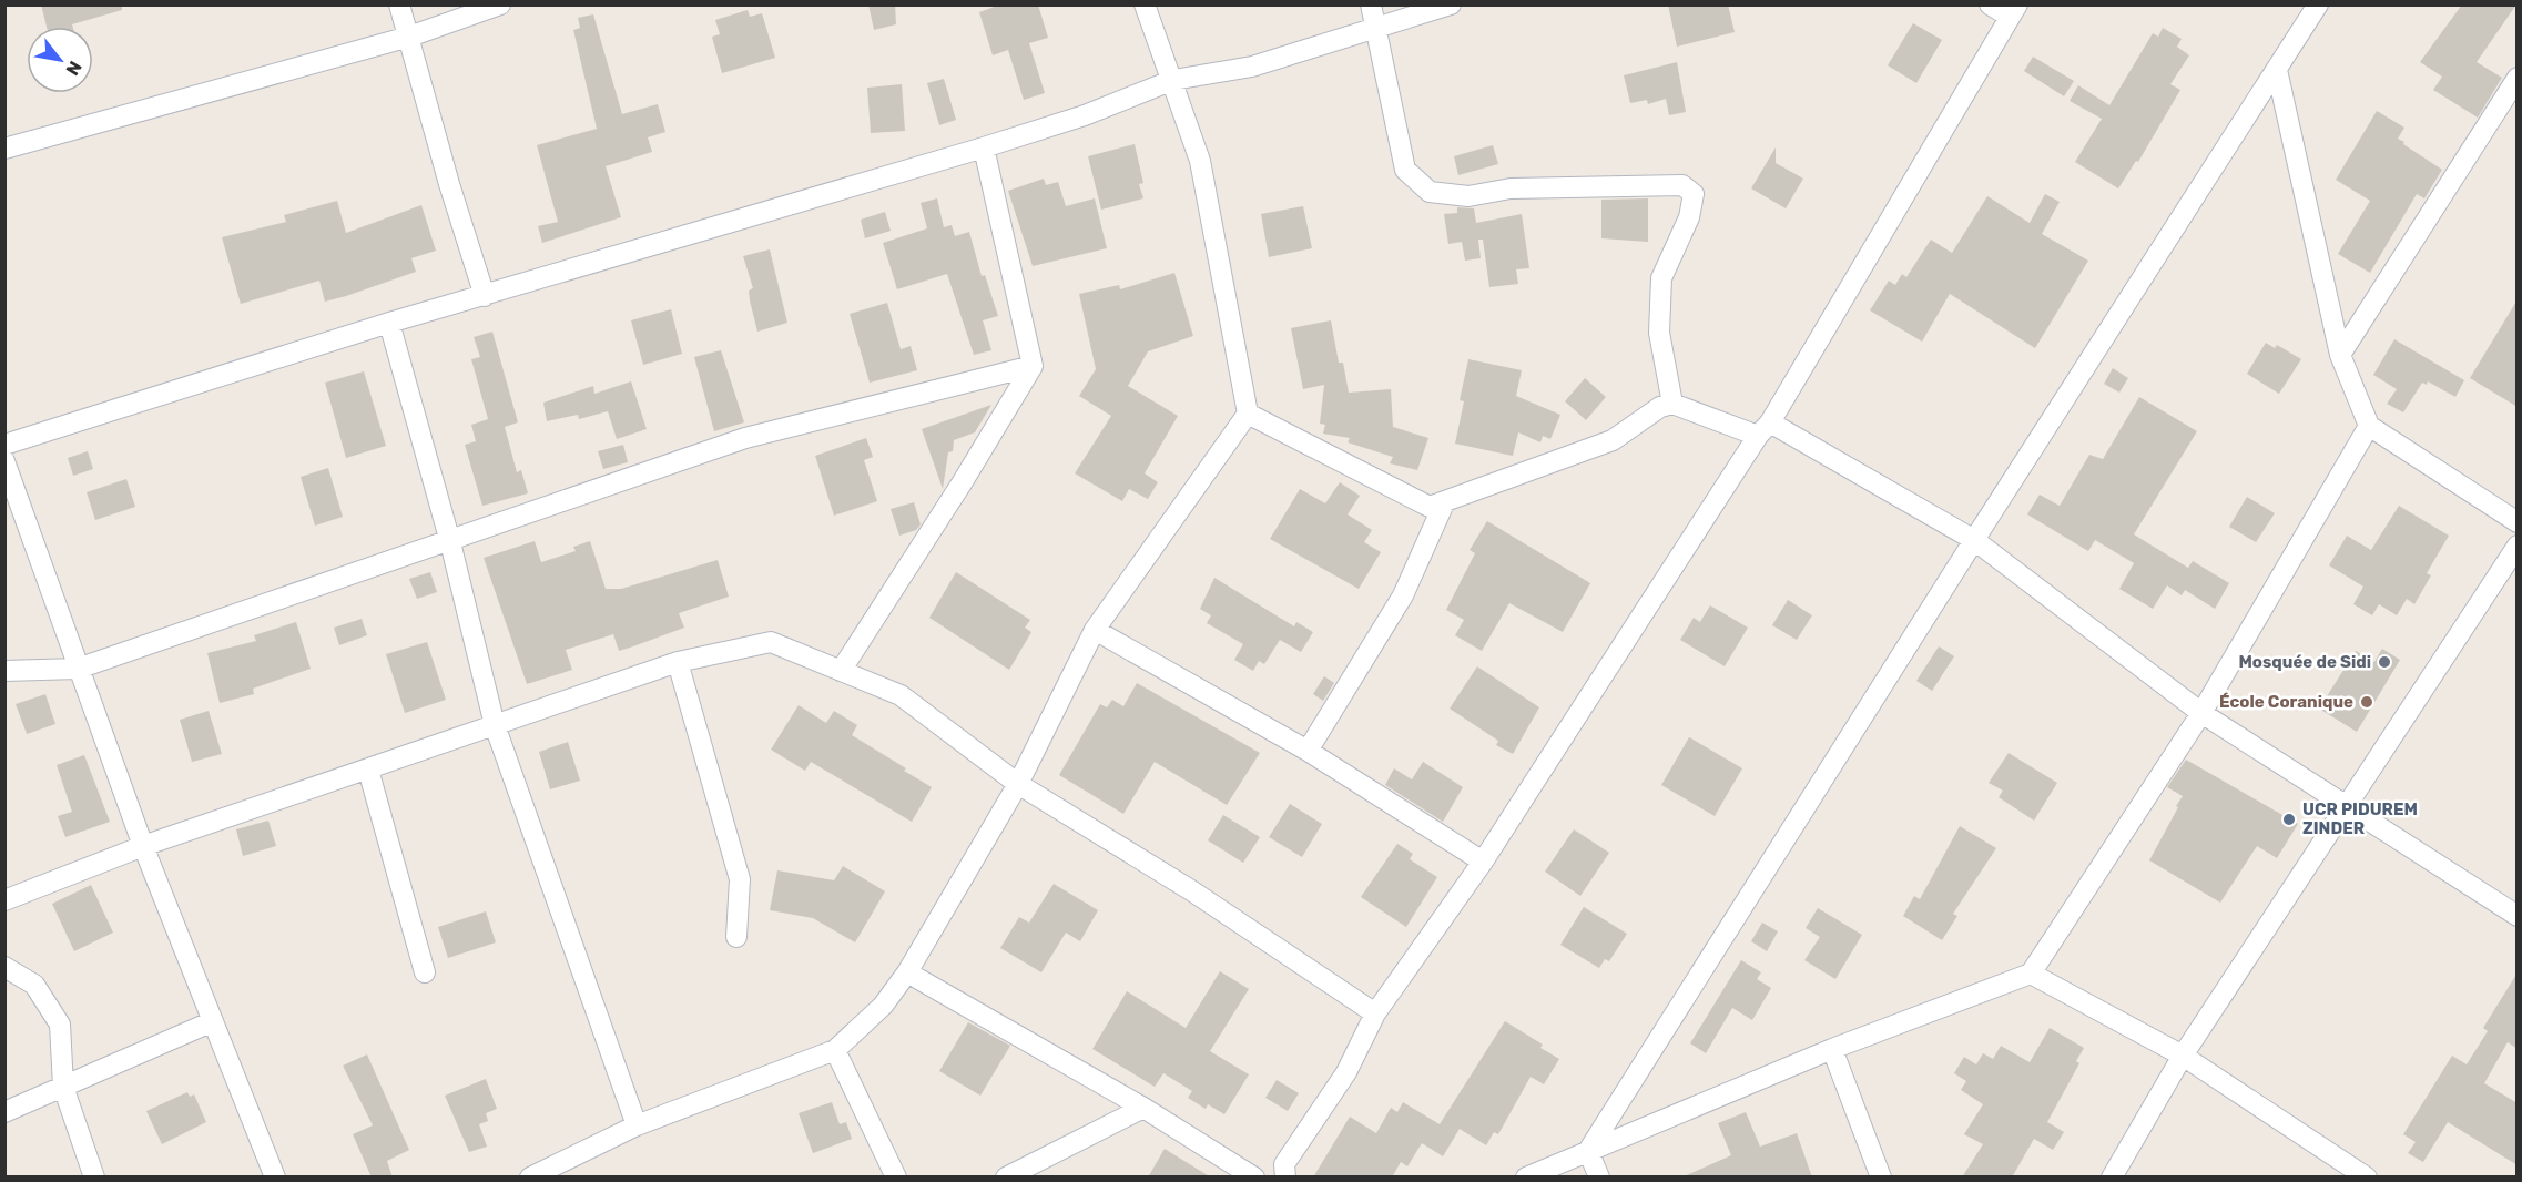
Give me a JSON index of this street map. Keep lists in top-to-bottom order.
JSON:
{
  "places": ["Mosquée de Sidi", "École Coranique", "UCR PIDUREM ZINDER"],
  "north": "bottom right"
}
